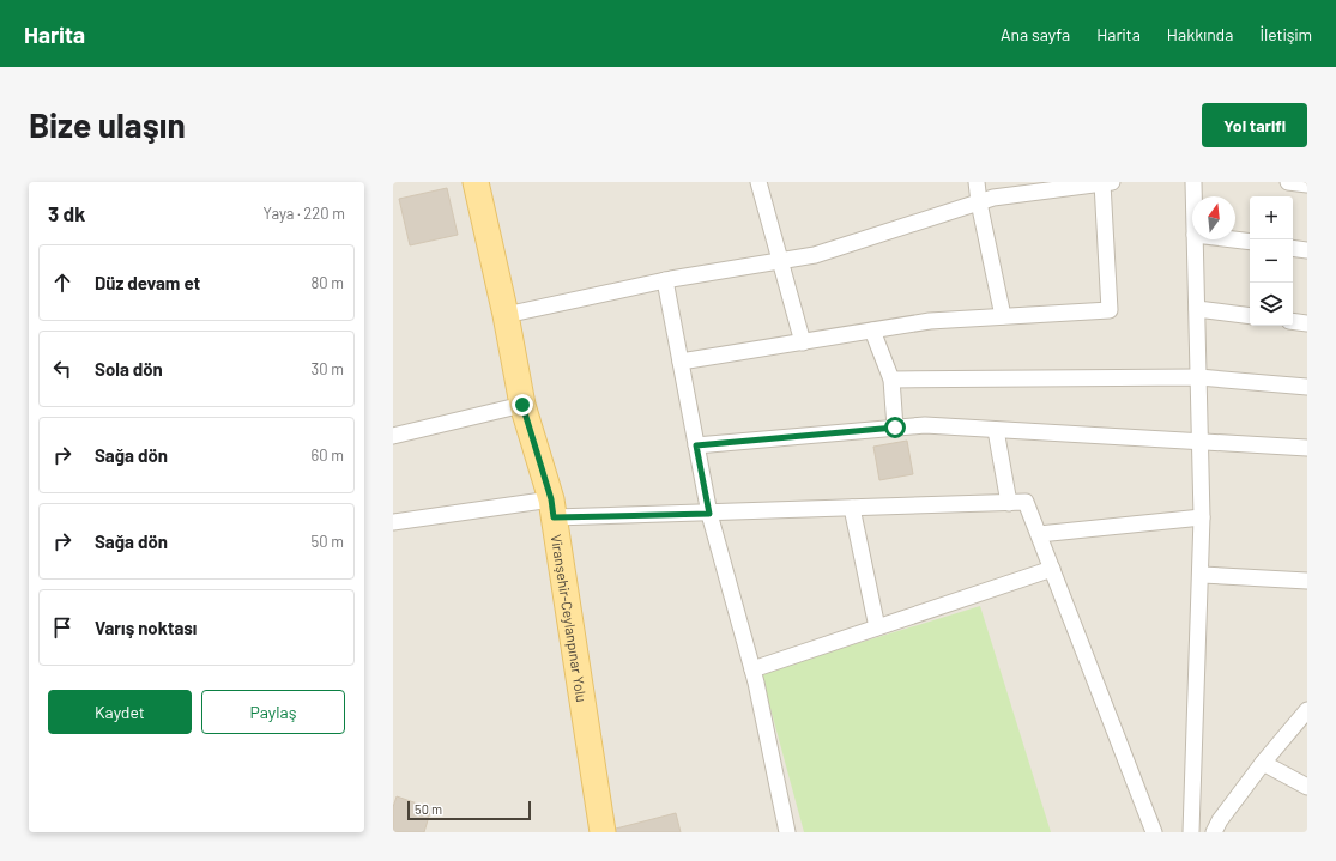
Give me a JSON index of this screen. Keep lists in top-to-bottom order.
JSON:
{
  "streets": {
    "main road": ["Viranşehir-Ceylanpınar Yolu"]
  },
  "scale_bar": "50 m",
  "north": "top",
  "page": {
    "header": "Harita",
    "nav": [
      "Ana sayfa",
      "Harita",
      "Hakkında",
      "İletişim"
    ],
    "buttons": [
      "Yol tarifi",
      ["Kaydet", "Paylaş"]
    ],
    "title": "Bize ulaşın",
    "heading": ["3 dk", "Yaya · 220 m"],
    "map_buttons": ["+", "−"],
    "list": [
      ["Düz devam et", "80 m"],
      ["Sola dön", "30 m"],
      ["Sağa dön", "60 m"],
      ["Sağa dön", "50 m"],
      "Varış noktası"
    ],
    "scale": "50 m"
  }
}
